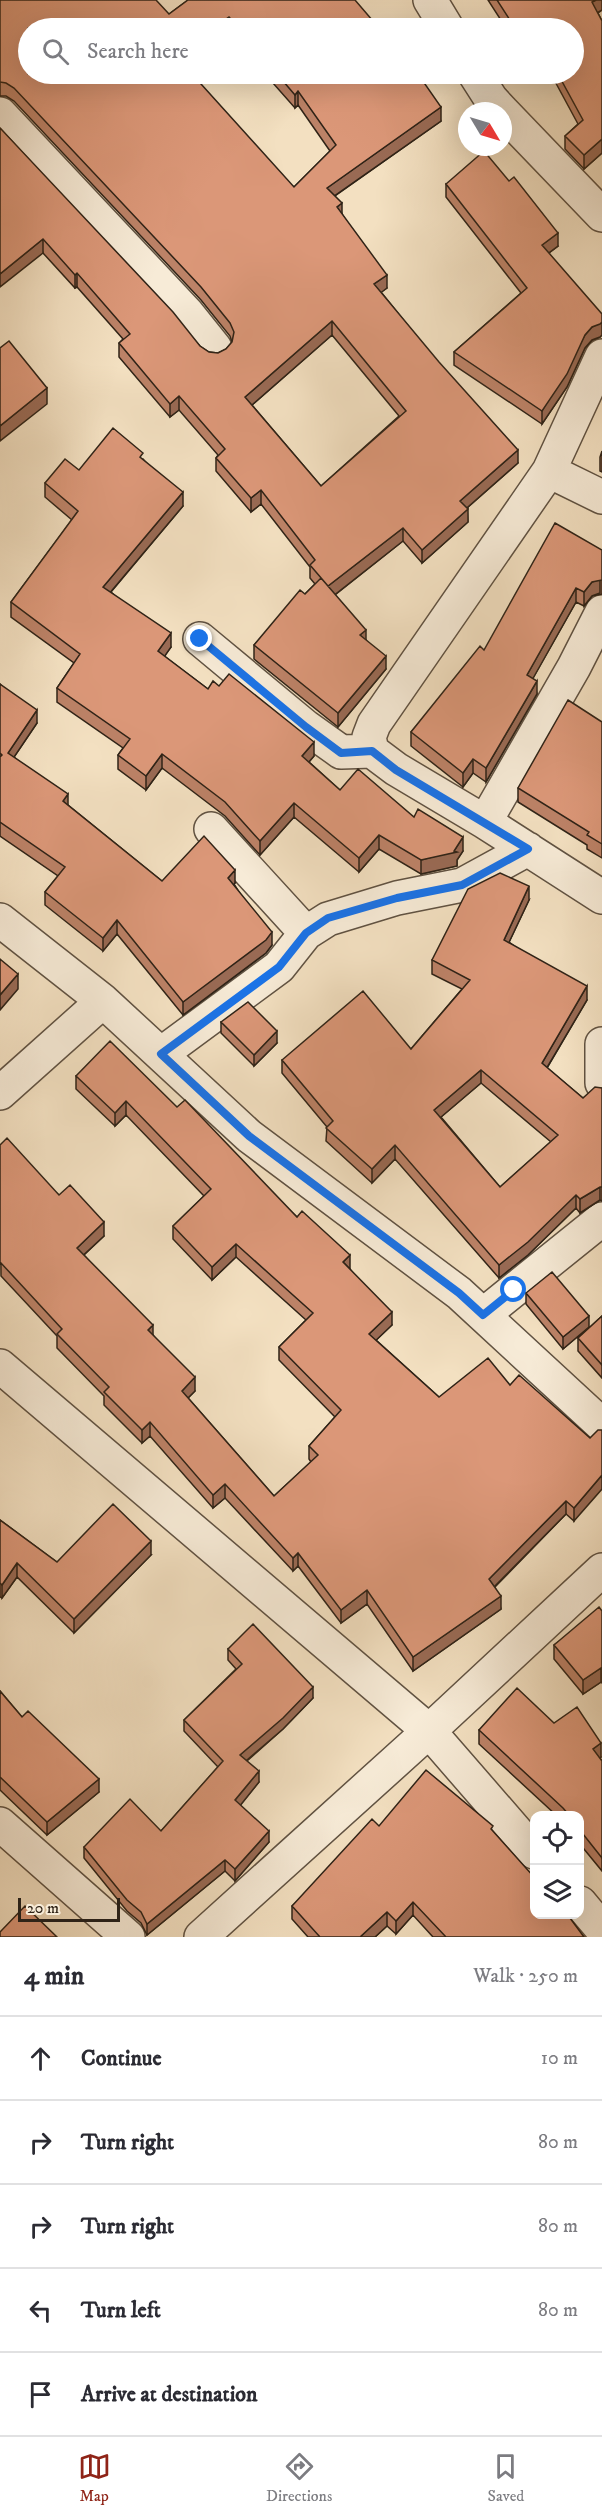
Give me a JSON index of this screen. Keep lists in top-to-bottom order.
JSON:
{
  "scale_bar": "20 m",
  "north": "bottom right",
  "page": {
    "search": "Search here",
    "scale": "20 m",
    "heading": ["4 min", "Walk · 250 m"],
    "list": [
      ["Continue", "10 m"],
      ["Turn right", "80 m"],
      ["Turn right", "80 m"],
      ["Turn left", "80 m"],
      "Arrive at destination"
    ],
    "nav": ["Map", "Directions", "Saved"]
  }
}
